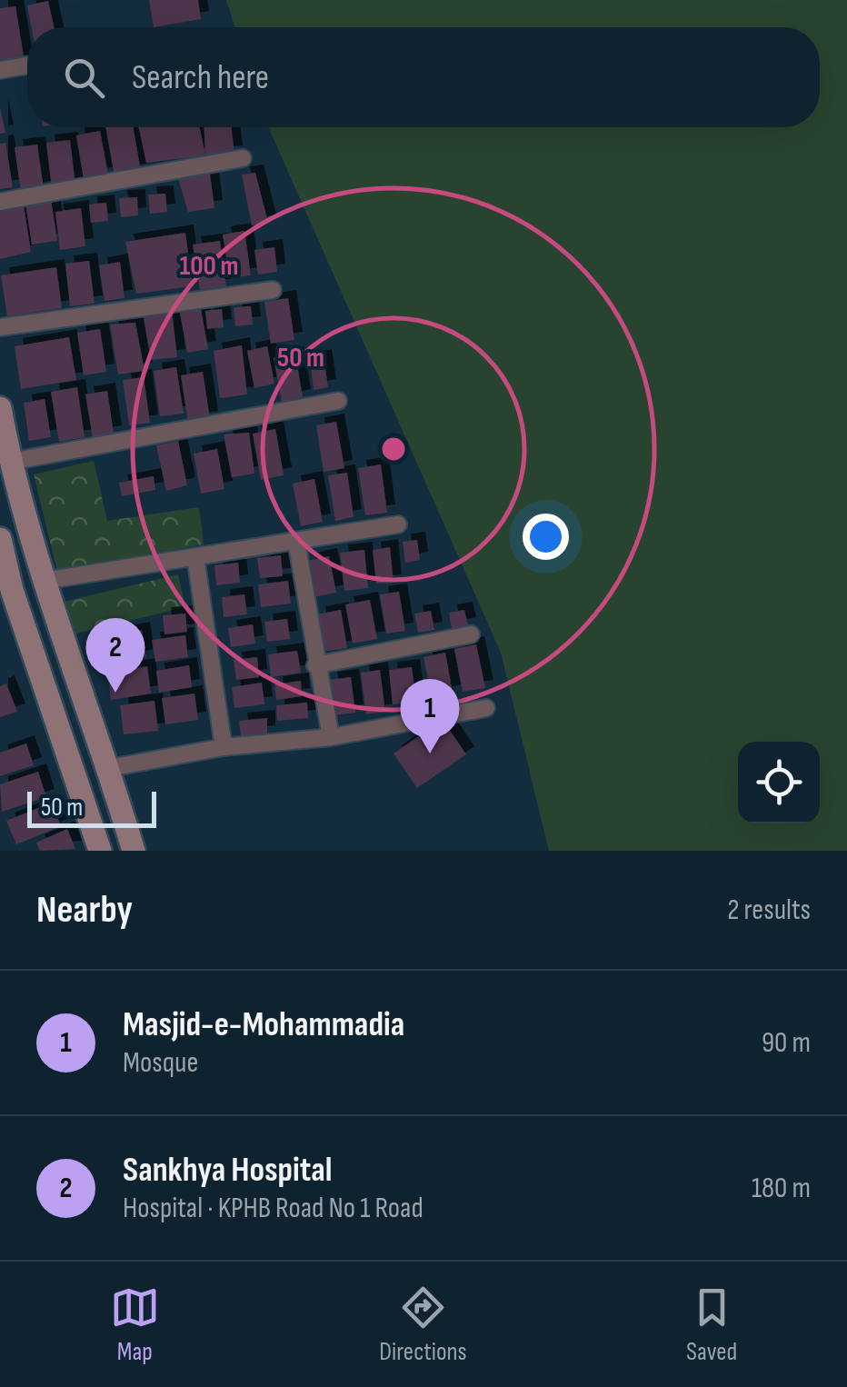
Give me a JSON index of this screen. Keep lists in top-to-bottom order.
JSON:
{
  "scale_bar": "50 m",
  "page": {
    "search": "Search here",
    "pins": ["2", "1"],
    "scale": "50 m",
    "heading": ["Nearby", "2 results"],
    "list": [
      {
        "mark": "1",
        "name": "Masjid-e-Mohammadia",
        "note": "Mosque",
        "value": "90 m"
      },
      {
        "mark": "2",
        "name": "Sankhya Hospital",
        "note": "Hospital · KPHB Road No 1 Road",
        "value": "180 m"
      }
    ],
    "nav": ["Map", "Directions", "Saved"]
  },
  "rings": ["100 m", "50 m"]
}
